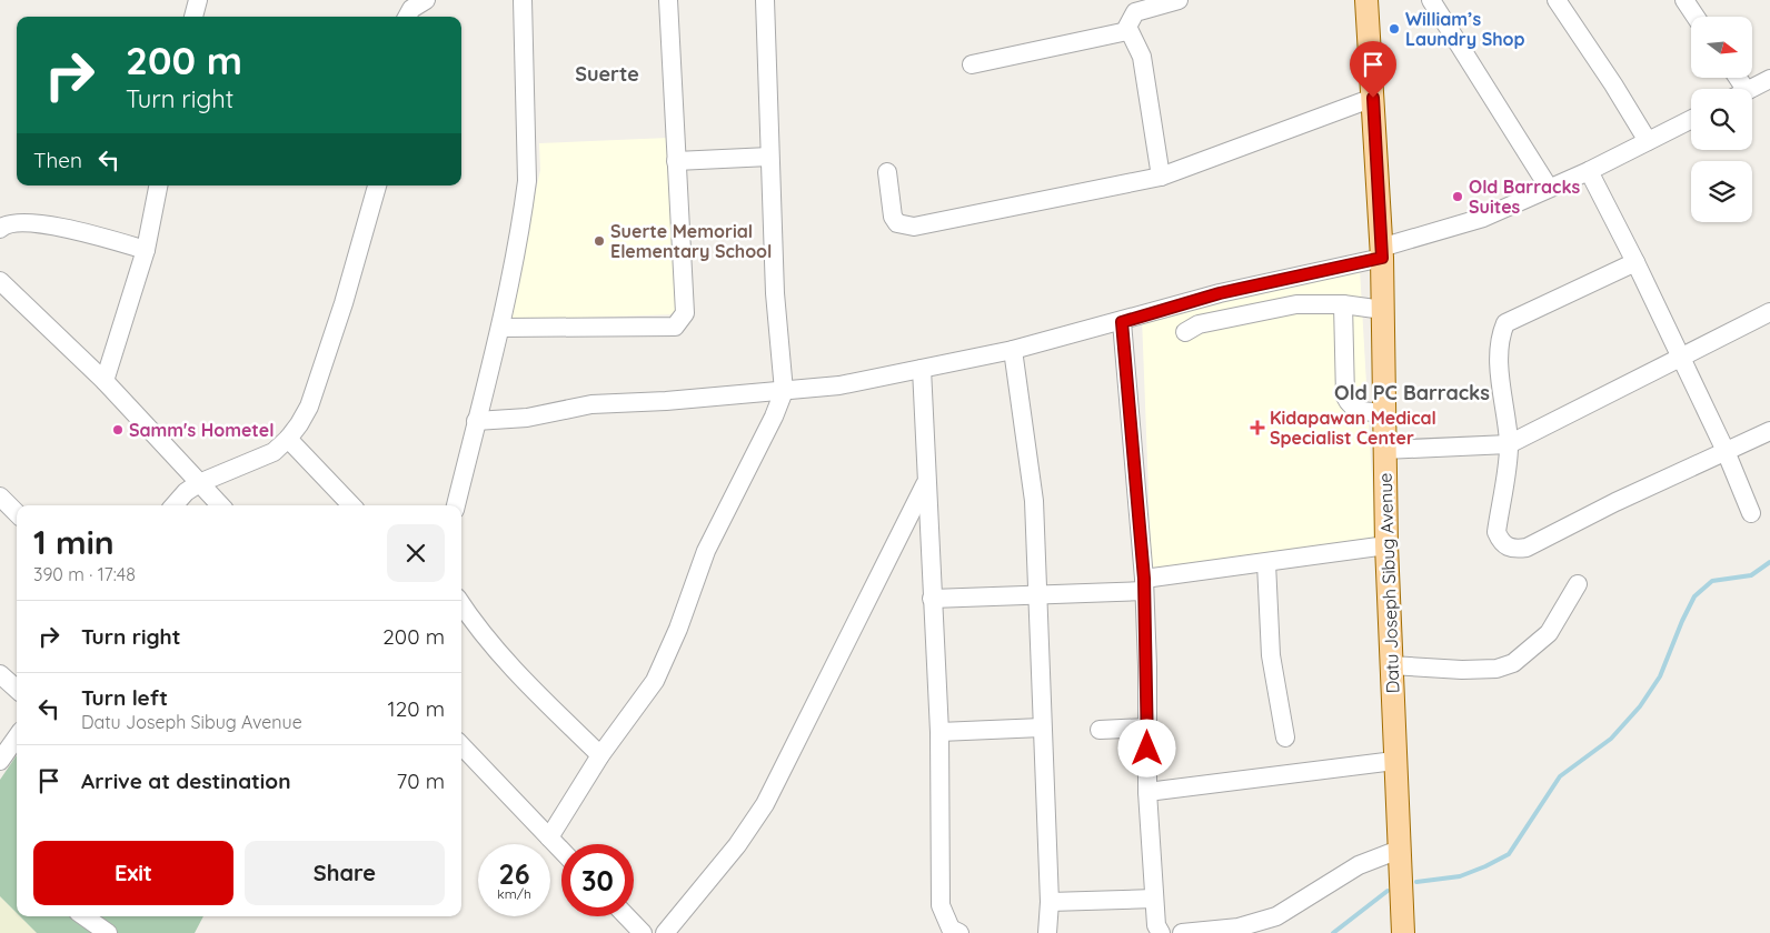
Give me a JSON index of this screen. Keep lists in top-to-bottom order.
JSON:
{
  "streets": {
    "main road": ["Datu Joseph Sibug Avenue"]
  },
  "districts": ["Suerte", "Old PC Barracks"],
  "places": {
    "other": [
      "William’s Laundry Shop",
      "Old Barracks Suites",
      "Suerte Memorial Elementary School",
      "Samm's Hometel"
    ],
    "health": ["Kidapawan Medical Specialist Center"]
  },
  "north": "right",
  "page": {
    "turn": ["200 m", "Turn right"],
    "then": "Then",
    "heading": ["1 min", "390 m · 17:48"],
    "list": [
      {
        "name": "Turn right",
        "value": "200 m"
      },
      {
        "name": "Turn left",
        "note": "Datu Joseph Sibug Avenue",
        "value": "120 m"
      },
      {
        "name": "Arrive at destination",
        "value": "70 m"
      }
    ],
    "buttons": ["Exit", "Share"],
    "speed": "26 km/h",
    "limit": "30"
  }
}
